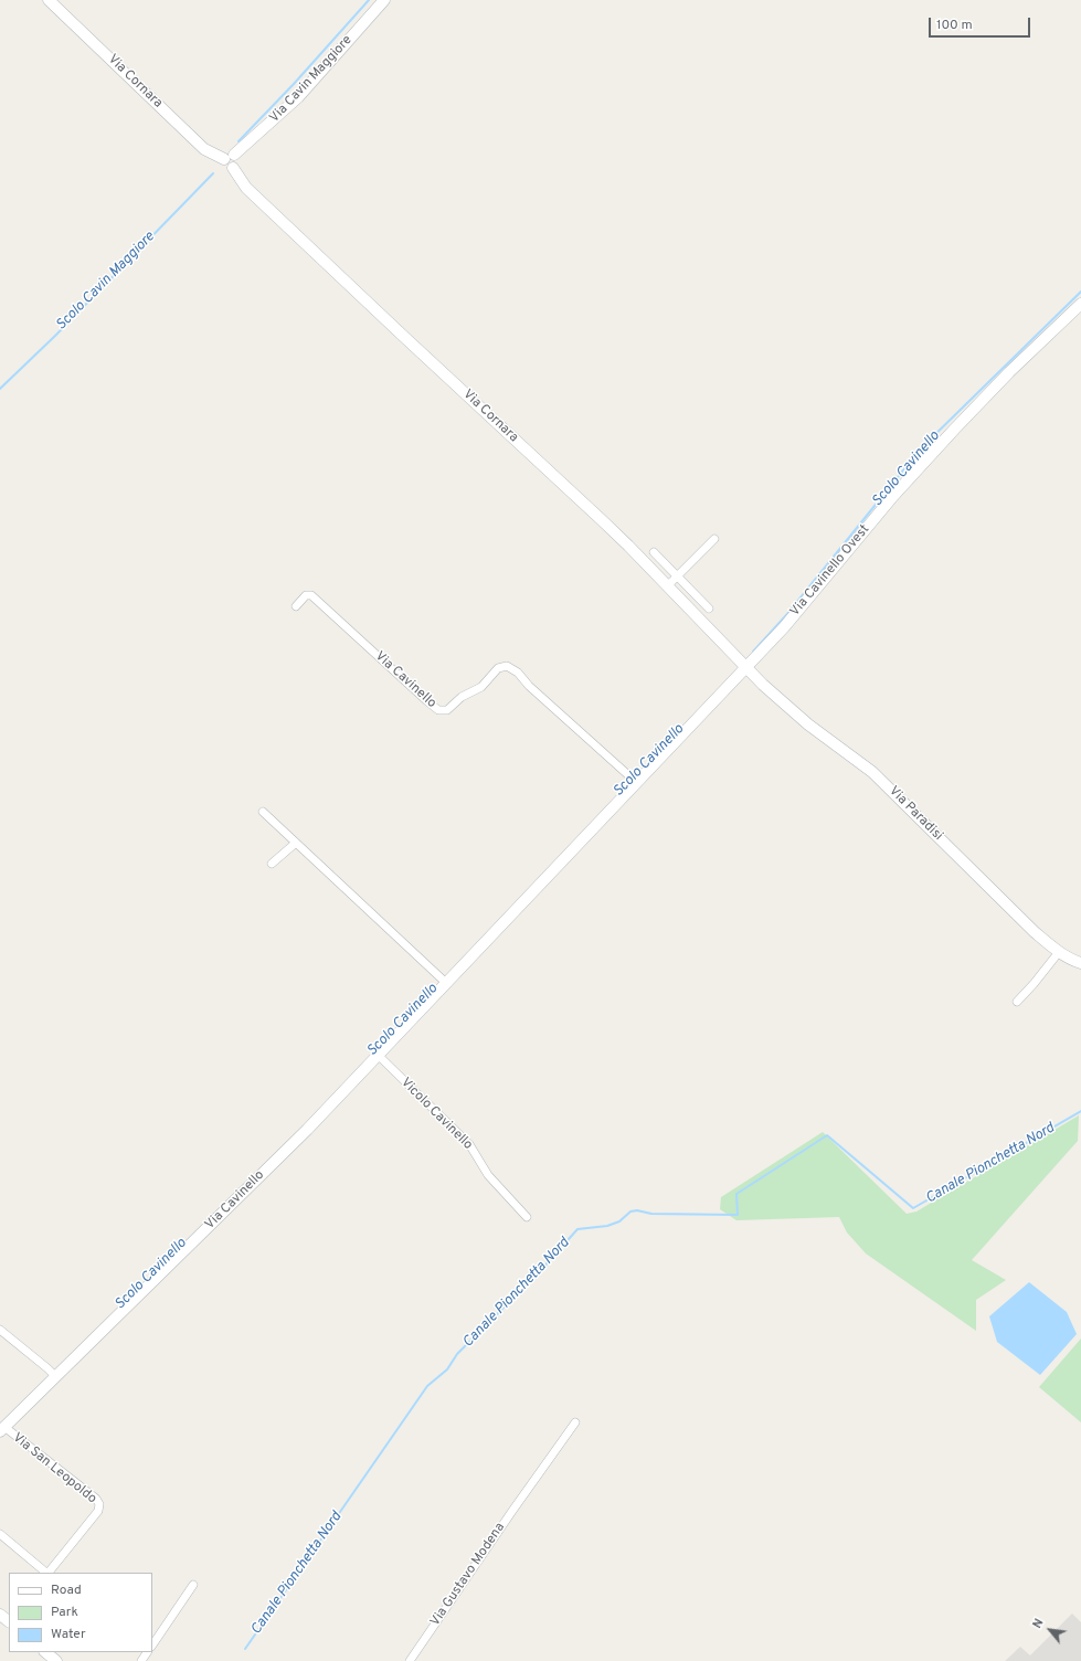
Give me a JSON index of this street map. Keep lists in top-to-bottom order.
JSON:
{
  "streets": {
    "street": [
      "Via Cavin Maggiore",
      "Via Cornara",
      "Via Cavinello Ovest",
      "Via Cavinello",
      "Via Paradisi",
      "Vicolo Cavinello",
      "Via San Leopoldo",
      "Via Gustavo Modena"
    ]
  },
  "crossings": [
    ["Via Cavin Maggiore", "Via Cornara"],
    ["Via Cornara", "Via Cavinello Ovest"],
    ["Via Cornara", "Via Cavinello"],
    ["Via Cornara", "Via Paradisi"],
    ["Via Cavinello Ovest", "Via Cavinello"],
    ["Via Cavinello Ovest", "Via Paradisi"],
    ["Via Cavinello", "Via Paradisi"],
    ["Via Cavinello", "Vicolo Cavinello"],
    ["Via Cavinello", "Via San Leopoldo"]
  ],
  "water": ["Scolo Cavin Maggiore", "Scolo Cavinello", "Canale Pionchetta Nord"],
  "legend": ["Road", "Park", "Water"],
  "scale_bar": "100 m",
  "north": "top left"
}
